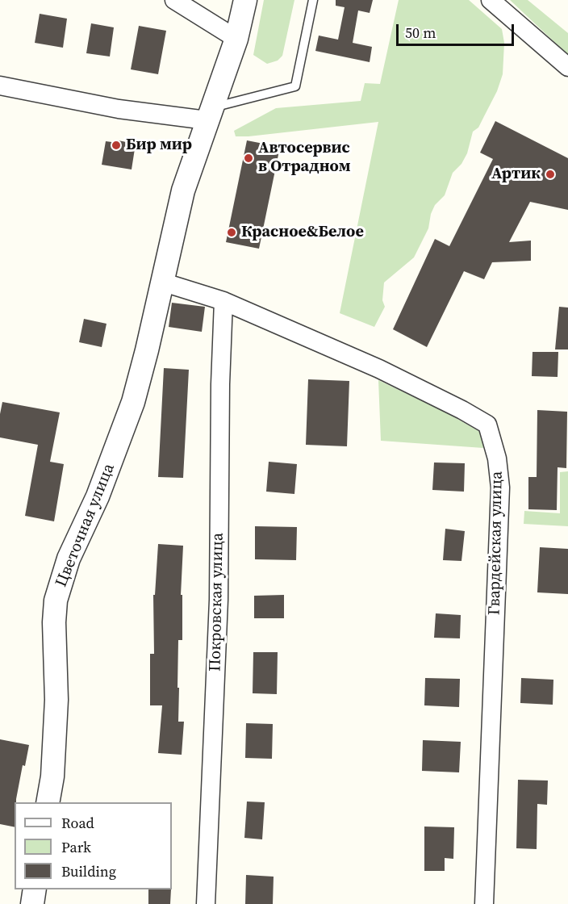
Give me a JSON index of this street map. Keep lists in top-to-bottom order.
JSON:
{
  "streets": {
    "street": ["Цветочная улица", "Гвардейская улица", "Покровская улица"]
  },
  "crossings": [
    ["Цветочная улица", "Гвардейская улица"],
    ["Гвардейская улица", "Покровская улица"]
  ],
  "places": [
    "Бир мир",
    "Автосервис в Отрадном",
    "Артик",
    "Красное&Белое"
  ],
  "legend": ["Road", "Park", "Building"],
  "scale_bar": "50 m"
}
